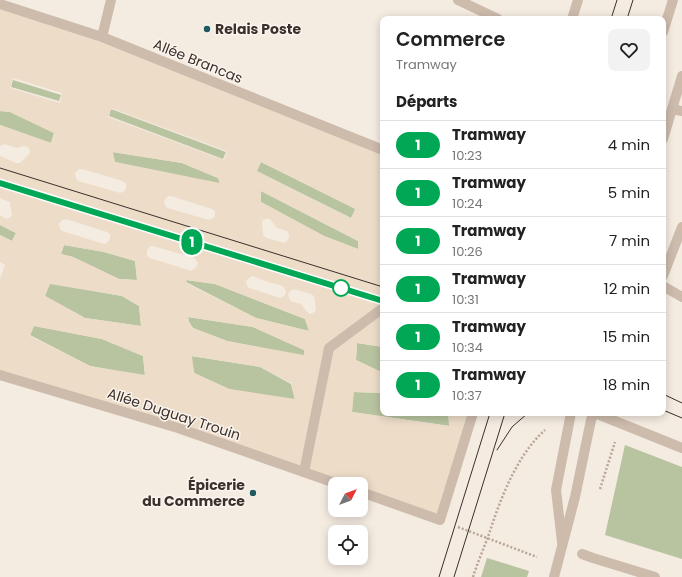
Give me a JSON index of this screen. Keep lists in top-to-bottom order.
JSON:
{
  "streets": {
    "street": ["Allée Brancas", "Allée Duguay Trouin"]
  },
  "places": ["Relais Poste", "Épicerie du Commerce"],
  "lines": ["tram line 1"],
  "north": "top right",
  "page": {
    "on_map": "1",
    "heading": [
      ["Commerce", "Tramway"],
      "Départs"
    ],
    "list": [
      {
        "mark": "1",
        "name": "Tramway",
        "note": "10:23",
        "value": "4 min"
      },
      {
        "mark": "1",
        "name": "Tramway",
        "note": "10:24",
        "value": "5 min"
      },
      {
        "mark": "1",
        "name": "Tramway",
        "note": "10:26",
        "value": "7 min"
      },
      {
        "mark": "1",
        "name": "Tramway",
        "note": "10:31",
        "value": "12 min"
      },
      {
        "mark": "1",
        "name": "Tramway",
        "note": "10:34",
        "value": "15 min"
      },
      {
        "mark": "1",
        "name": "Tramway",
        "note": "10:37",
        "value": "18 min"
      }
    ]
  }
}
